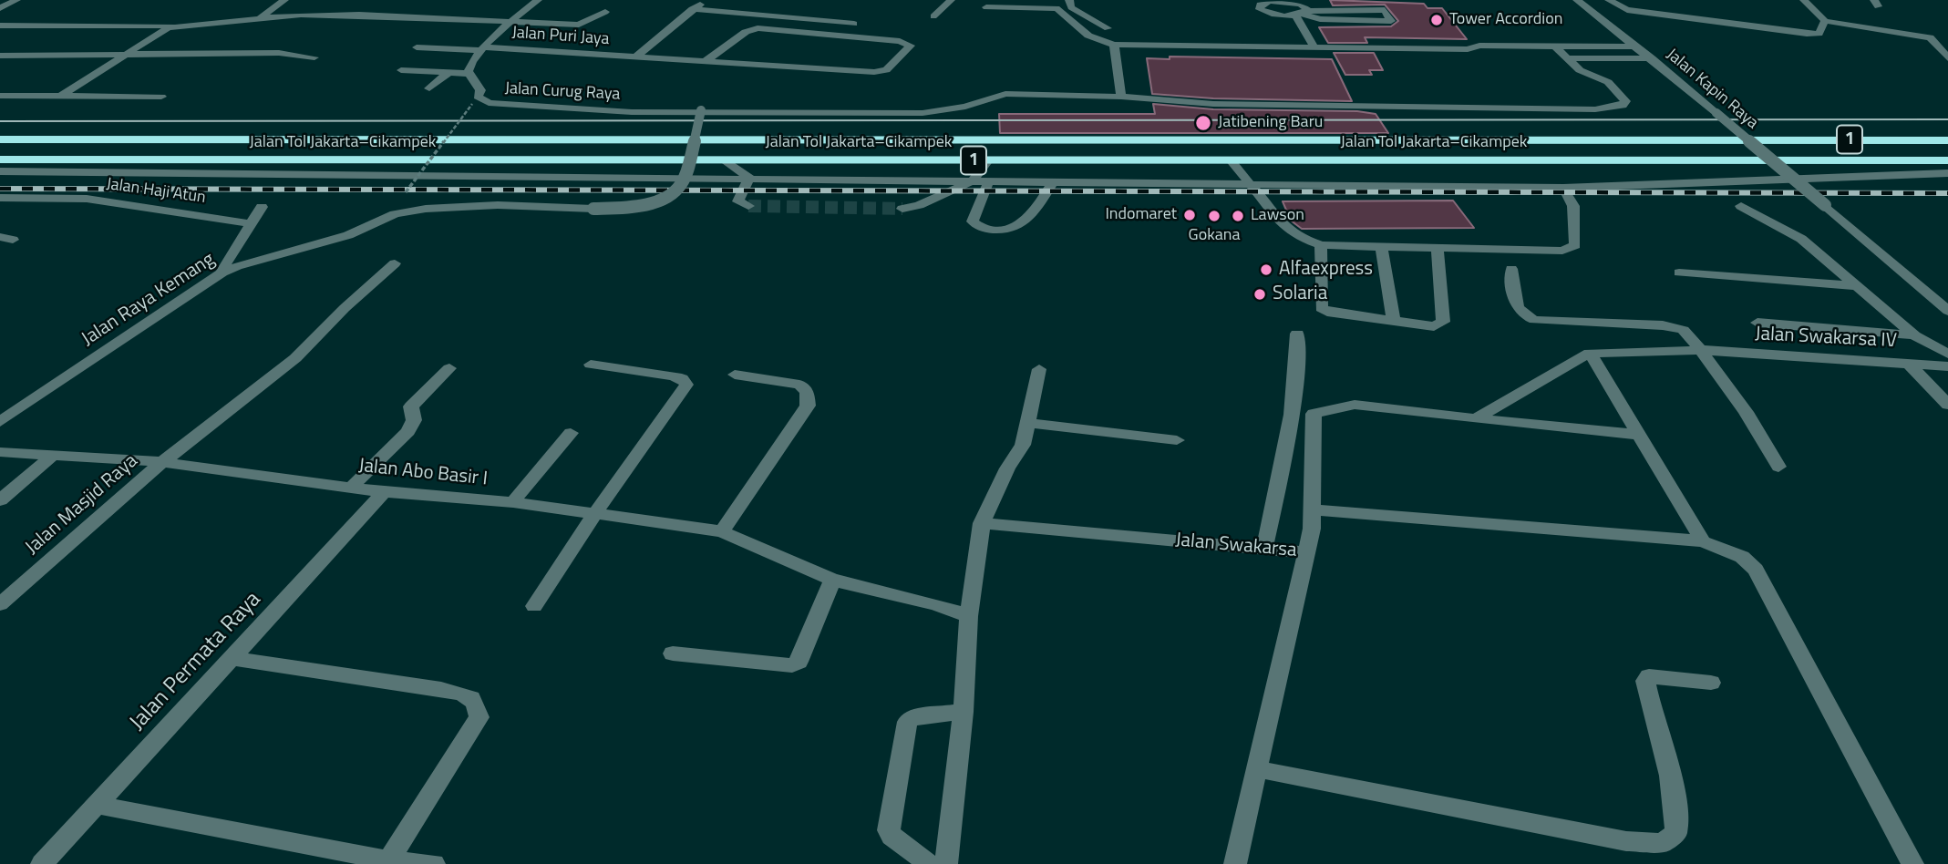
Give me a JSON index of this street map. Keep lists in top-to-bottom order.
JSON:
{
  "streets": {
    "highway": ["1", "Jalan Tol Jakarta–Cikampek"],
    "street": [
      "Jalan Puri Jaya",
      "Jalan Kapin Raya",
      "Jalan Curug Raya",
      "Jalan Haji Atun",
      "Jalan Raya Kemang",
      "Jalan Swakarsa IV",
      "Jalan Abo Basir I",
      "Jalan Masjid Raya",
      "Jalan Swakarsa",
      "Jalan Permata Raya"
    ]
  },
  "crossings": [
    ["Jalan Curug Raya", "Jalan Raya Kemang"],
    ["Jalan Abo Basir I", "Jalan Masjid Raya"],
    ["Jalan Abo Basir I", "Jalan Permata Raya"]
  ],
  "places": [
    "Tower Accordion",
    "Jatibening Baru",
    "Indomaret",
    "Gokana",
    "Lawson",
    "Alfaexpress",
    "Solaria"
  ]
}
